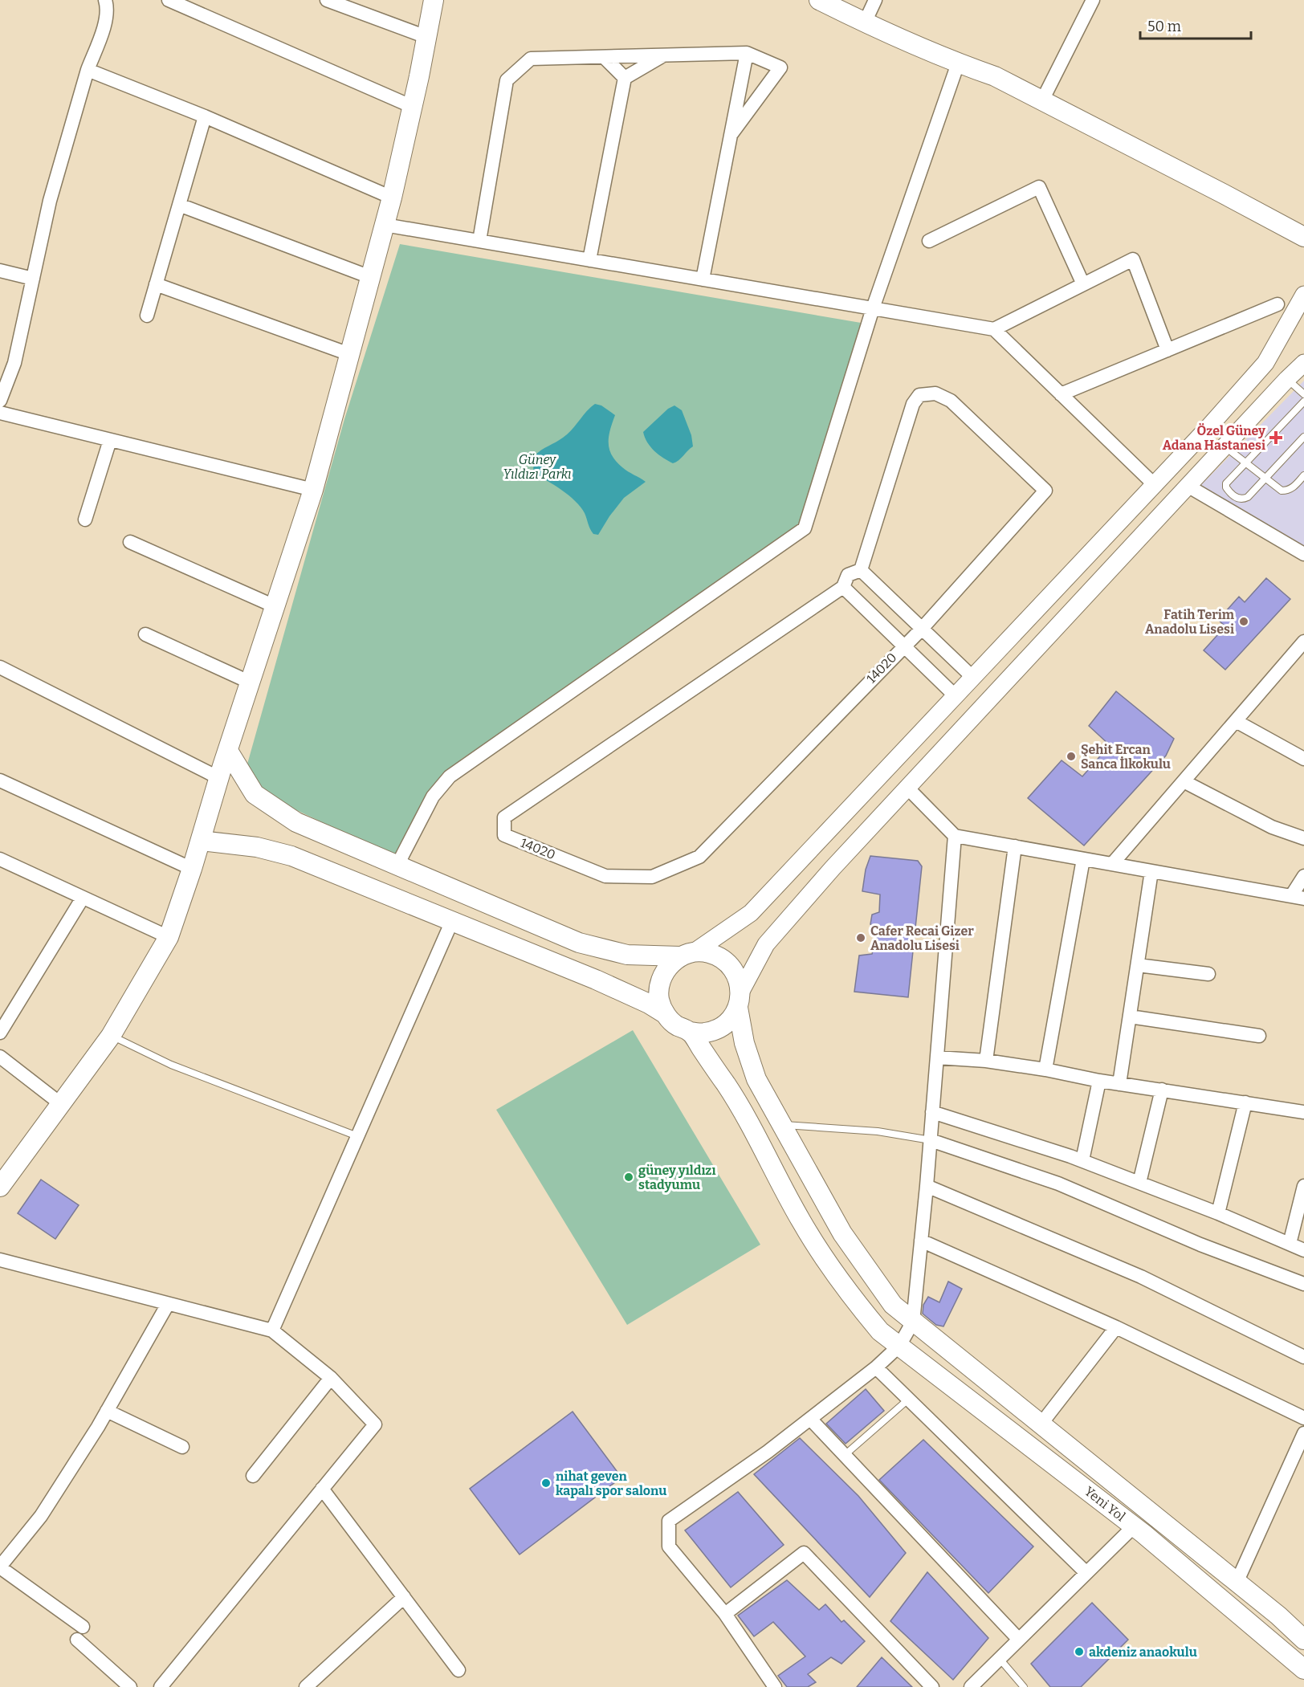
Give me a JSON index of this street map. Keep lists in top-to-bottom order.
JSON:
{
  "streets": {
    "main road": ["Yeni Yol"],
    "street": ["14020"]
  },
  "parks": ["Güney Yıldızı Parkı"],
  "places": {
    "health": ["Özel Güney Adana Hastanesi"],
    "other": [
      "Fatih Terim Anadolu Lisesi",
      "Şehit Ercan Sanca İlkokulu",
      "Cafer Recai Gizer Anadolu Lisesi",
      "güney yıldızı stadyumu",
      "nihat geven kapalı spor salonu",
      "akdeniz anaokulu"
    ]
  },
  "scale_bar": "50 m"
}
